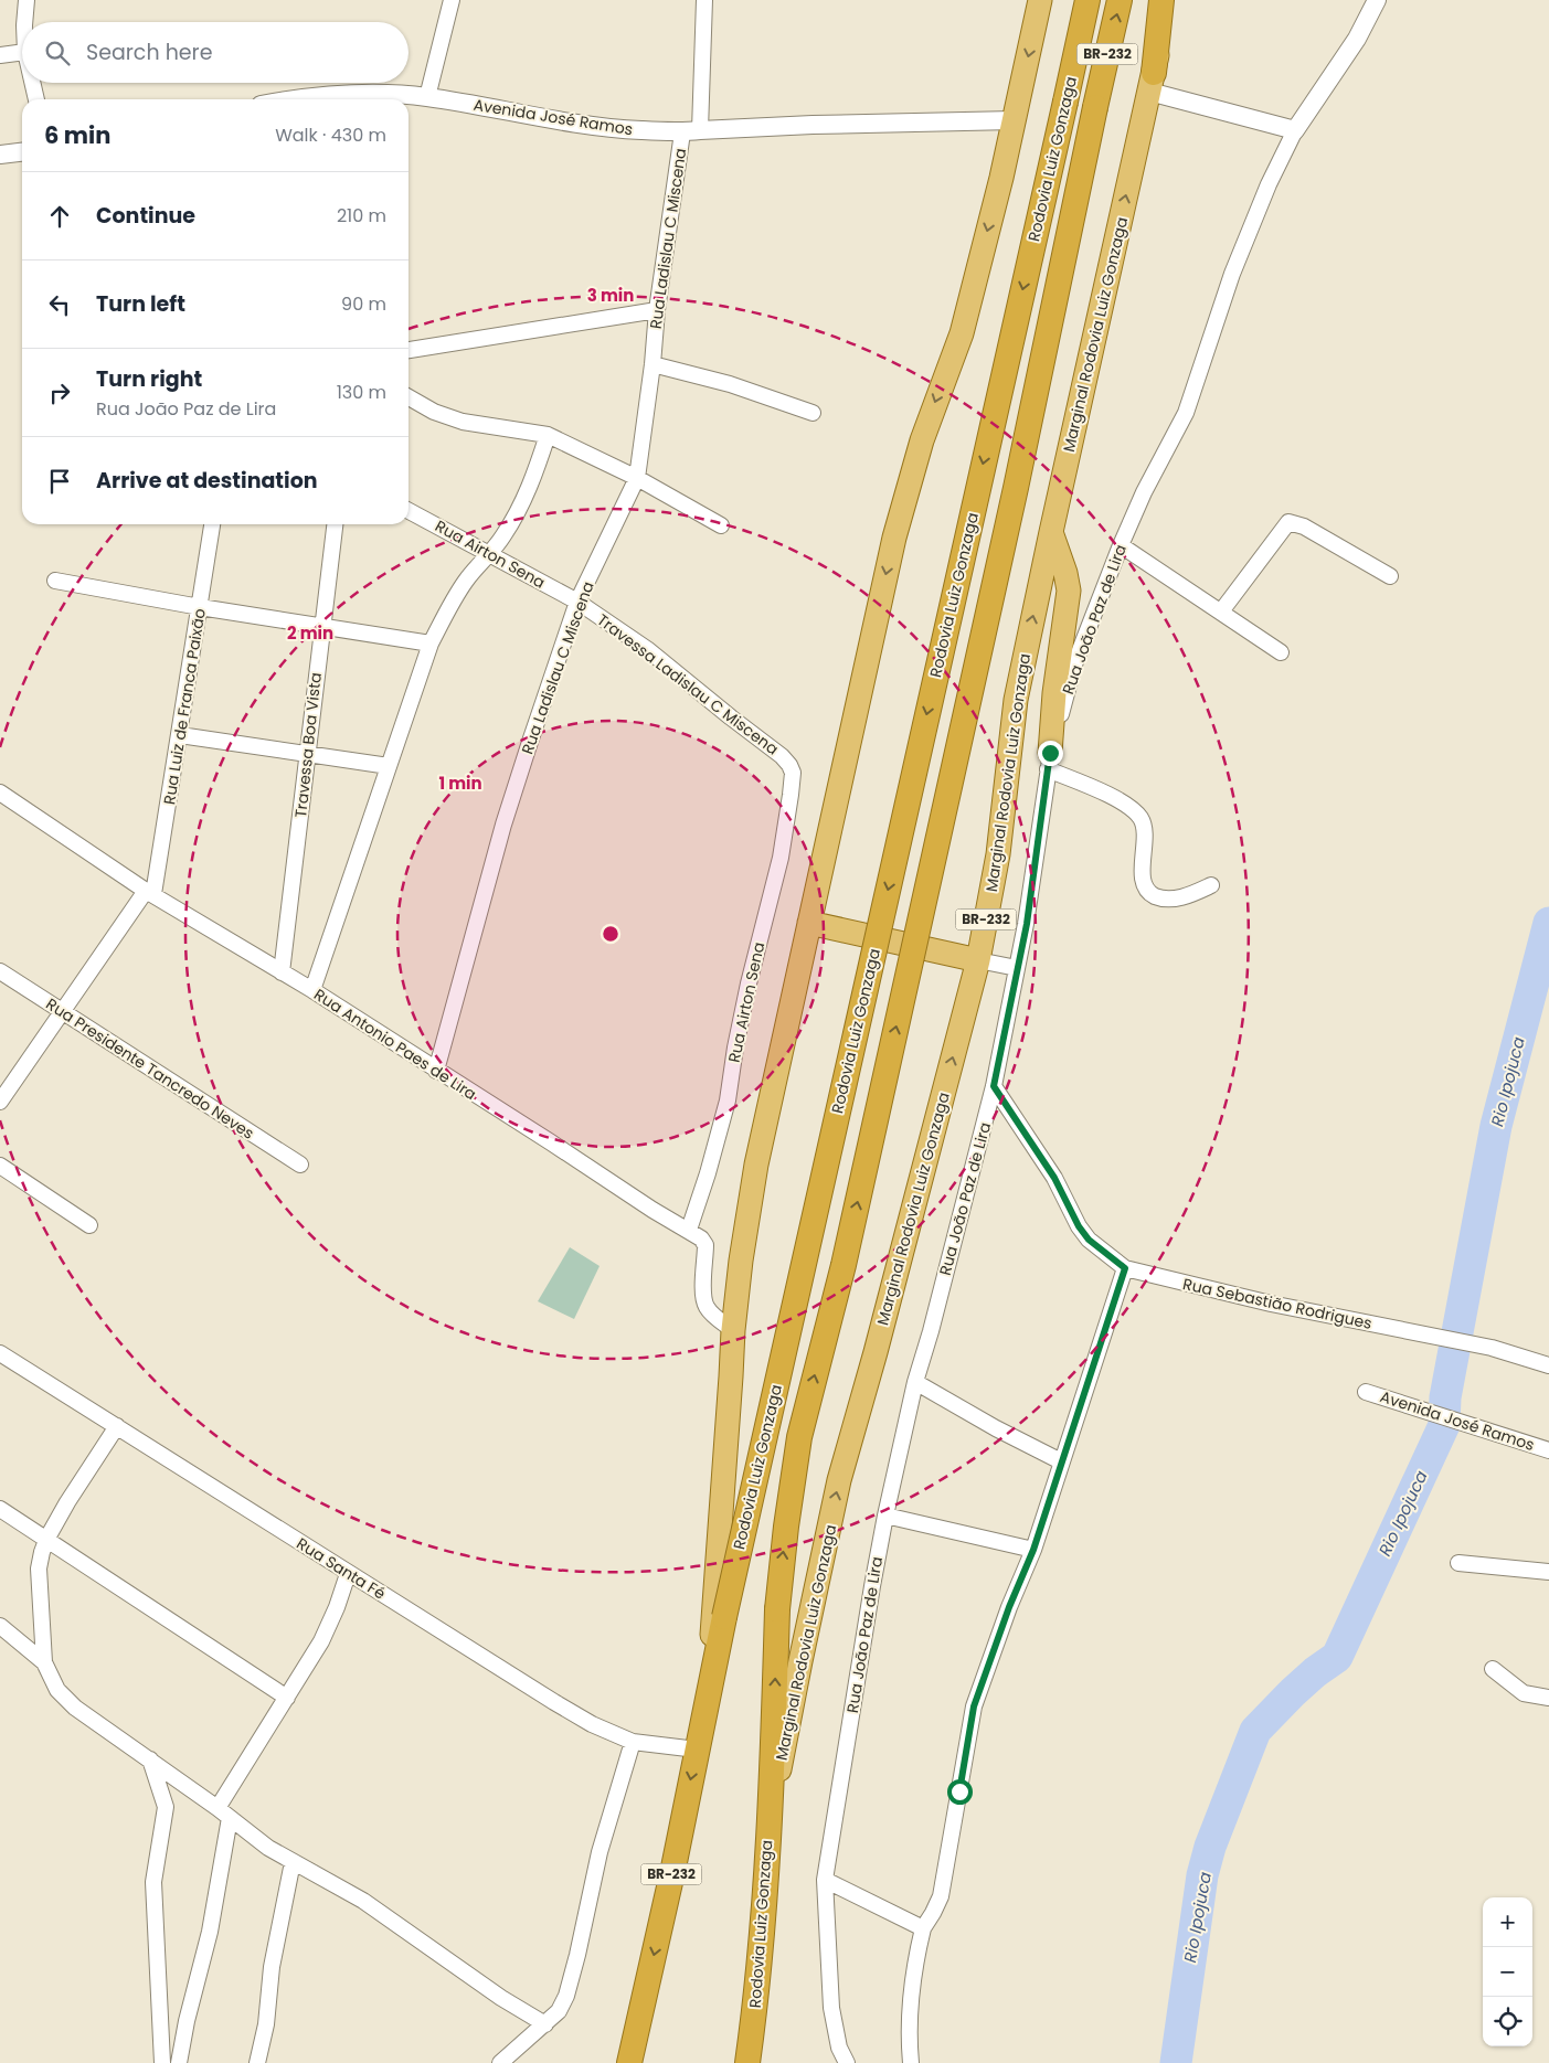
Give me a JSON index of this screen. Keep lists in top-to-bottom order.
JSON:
{
  "streets": {
    "highway": ["BR-232", "Rodovia Luiz Gonzaga"],
    "main road": ["Marginal Rodovia Luiz Gonzaga"],
    "street": [
      "Avenida José Ramos",
      "Rua Ladislau C Miscena",
      "Rua Airton Sena",
      "Rua João Paz de Lira",
      "Travessa Ladislau C Miscena",
      "Rua Luiz de Franca Paixão",
      "Travessa Boa Vista",
      "Rua Antonio Paes de Lira",
      "Rua Presidente Tancredo Neves",
      "Rua Sebastião Rodrigues",
      "Rua Santa Fé"
    ]
  },
  "crossings": [
    ["BR-232", "Avenida José Ramos"],
    ["BR-232", "Rodovia Luiz Gonzaga"],
    ["BR-232", "Rua Antonio Paes de Lira"],
    ["Avenida José Ramos", "Rua Ladislau C Miscena"],
    ["Rodovia Luiz Gonzaga", "Marginal Rodovia Luiz Gonzaga"],
    ["Rodovia Luiz Gonzaga", "Rua Santa Fé"],
    ["Rua Ladislau C Miscena", "Rua Airton Sena"],
    ["Rua Ladislau C Miscena", "Travessa Ladislau C Miscena"],
    ["Rua Ladislau C Miscena", "Rua Antonio Paes de Lira"],
    ["Rua Airton Sena", "Travessa Ladislau C Miscena"],
    ["Rua Airton Sena", "Rua Antonio Paes de Lira"],
    ["Rua João Paz de Lira", "Rua Sebastião Rodrigues"],
    ["Rua Luiz de Franca Paixão", "Rua Antonio Paes de Lira"],
    ["Rua Luiz de Franca Paixão", "Rua Presidente Tancredo Neves"],
    ["Travessa Boa Vista", "Rua Antonio Paes de Lira"]
  ],
  "water": ["Rio Ipojuca"],
  "page": {
    "search": "Search here",
    "heading": ["6 min", "Walk · 430 m"],
    "list": [
      ["Continue", "210 m"],
      ["Turn left", "90 m"],
      ["Turn right", "Rua João Paz de Lira", "130 m"],
      "Arrive at destination"
    ],
    "map_buttons": ["+", "−"]
  },
  "rings": ["3 min", "2 min", "1 min"]
}
